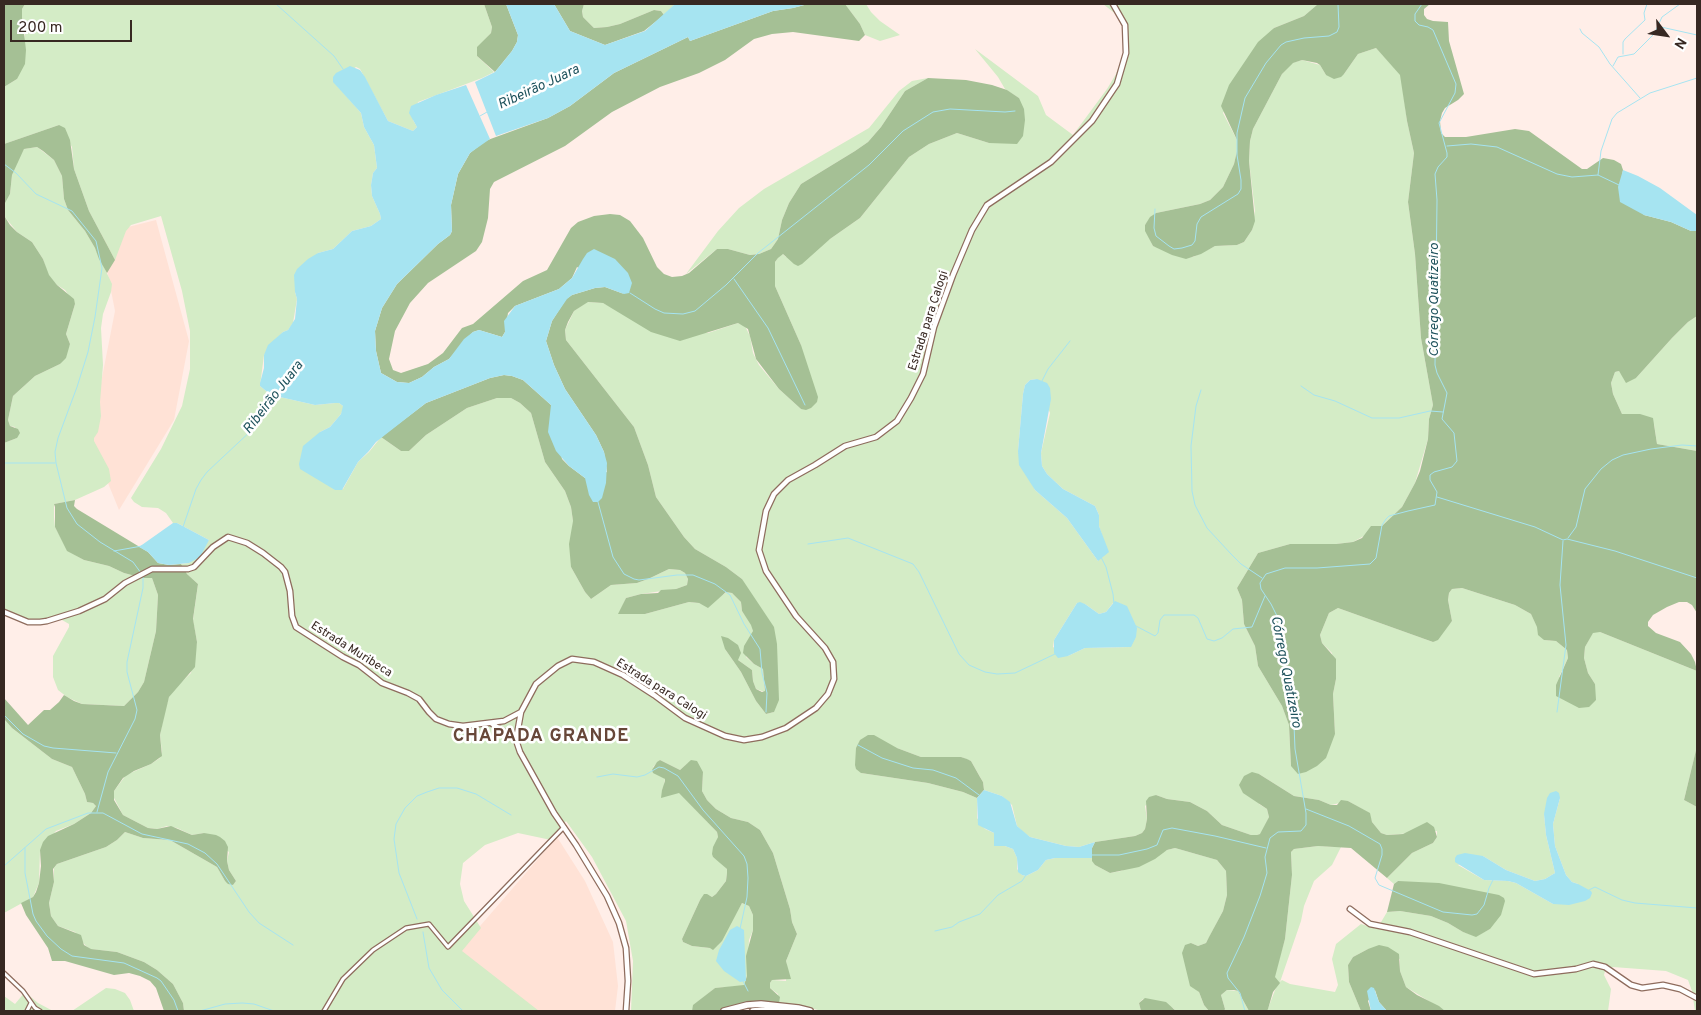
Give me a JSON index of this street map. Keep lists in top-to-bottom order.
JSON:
{
  "streets": {
    "street": ["Estrada para Calogi", "Estrada Muribeca"]
  },
  "districts": ["CHAPADA GRANDE"],
  "water": ["Ribeirão Juara", "Córrego Quatizeiro"],
  "scale_bar": "200 m",
  "north": "bottom right"
}
